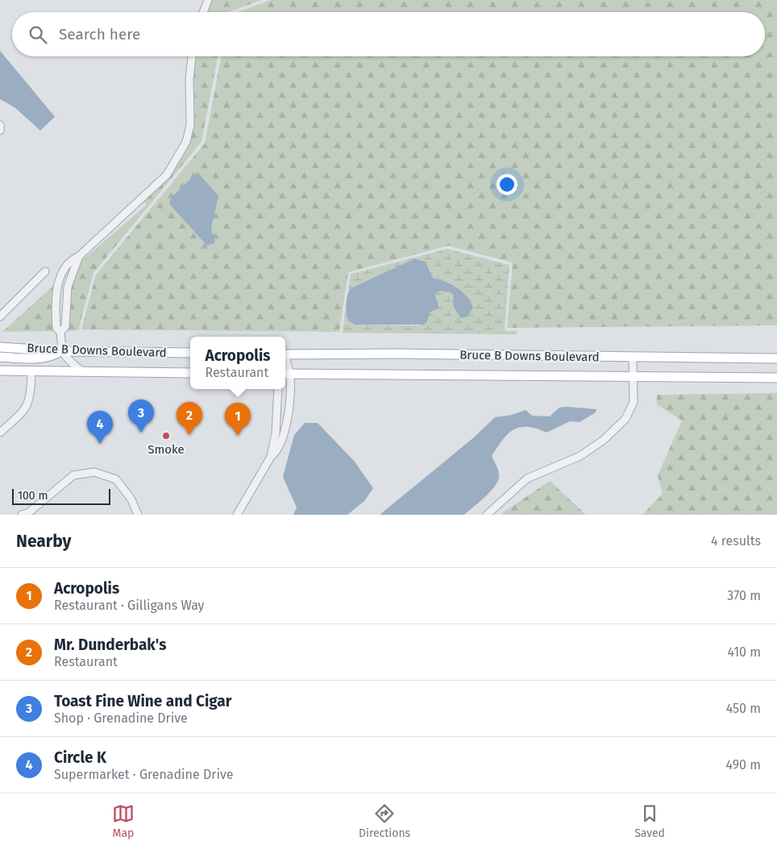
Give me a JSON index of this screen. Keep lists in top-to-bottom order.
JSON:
{
  "streets": {
    "main road": ["Bruce B Downs Boulevard"]
  },
  "places": ["Smoke"],
  "scale_bar": "100 m",
  "page": {
    "search": "Search here",
    "popup": ["Acropolis", "Restaurant"],
    "pins": [
      "3",
      "2",
      "1",
      "4"
    ],
    "scale": "100 m",
    "heading": ["Nearby", "4 results"],
    "list": [
      {
        "mark": "1",
        "name": "Acropolis",
        "note": "Restaurant · Gilligans Way",
        "value": "370 m"
      },
      {
        "mark": "2",
        "name": "Mr. Dunderbak's",
        "note": "Restaurant",
        "value": "410 m"
      },
      {
        "mark": "3",
        "name": "Toast Fine Wine and Cigar",
        "note": "Shop · Grenadine Drive",
        "value": "450 m"
      },
      {
        "mark": "4",
        "name": "Circle K",
        "note": "Supermarket · Grenadine Drive",
        "value": "490 m"
      }
    ],
    "nav": ["Map", "Directions", "Saved"]
  }
}
